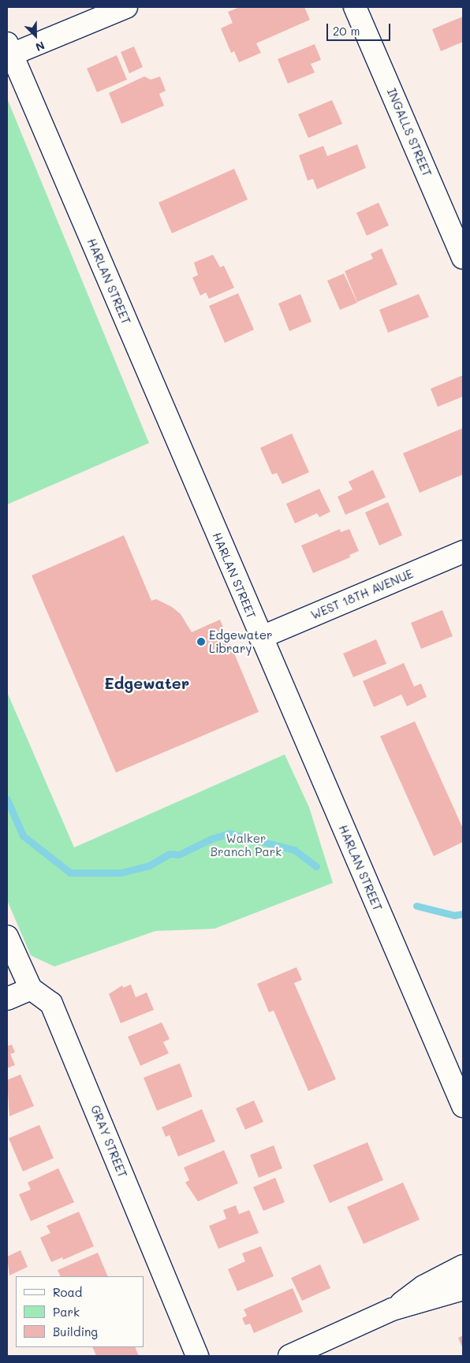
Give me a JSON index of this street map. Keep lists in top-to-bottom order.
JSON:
{
  "streets": {
    "street": [
      "INGALLS STREET",
      "HARLAN STREET",
      "WEST 18TH AVENUE",
      "GRAY STREET"
    ]
  },
  "crossings": [
    ["HARLAN STREET", "WEST 18TH AVENUE"]
  ],
  "districts": ["Edgewater"],
  "parks": ["Walker Branch Park"],
  "places": ["Edgewater Library"],
  "legend": ["Road", "Park", "Building"],
  "scale_bar": "20 m",
  "north": "bottom right"
}
